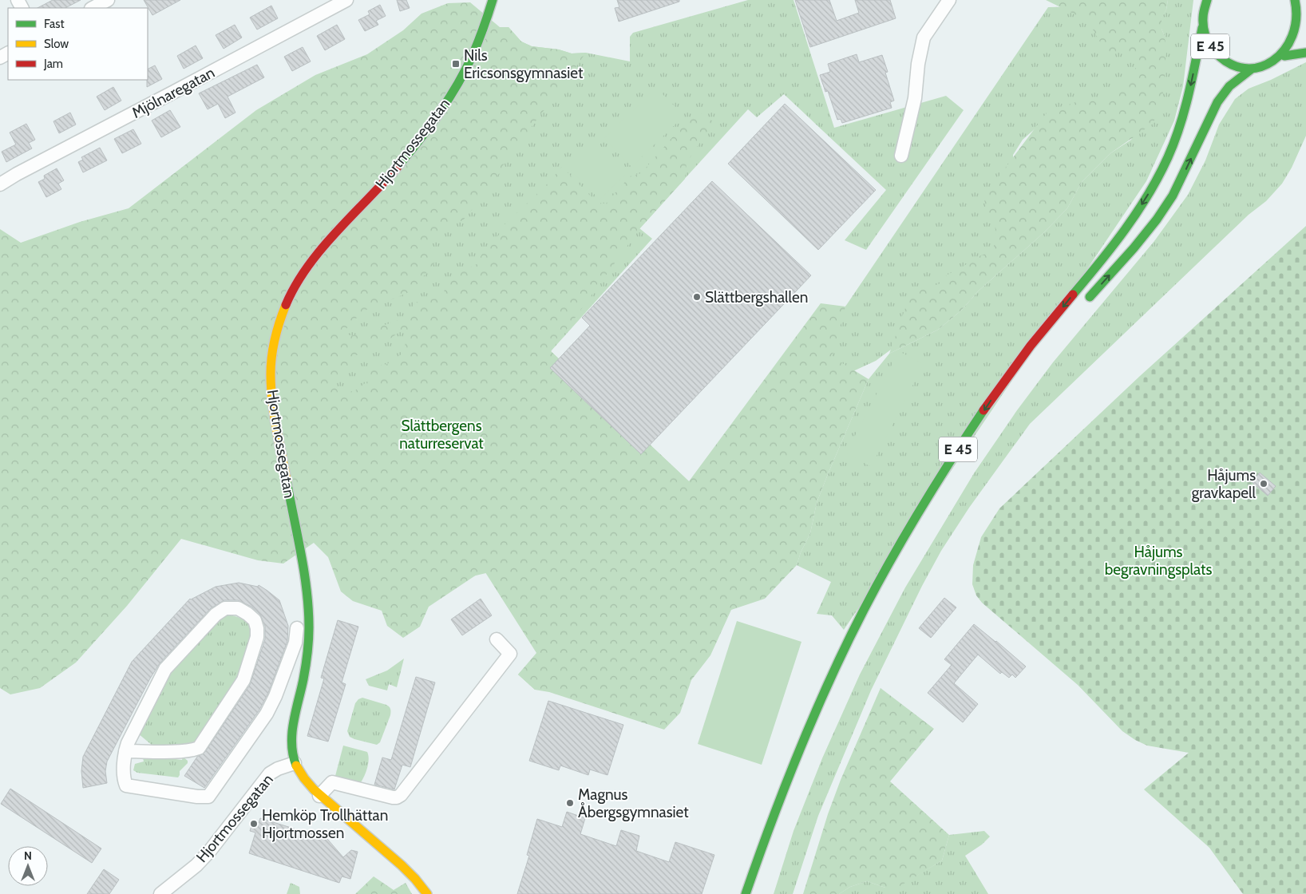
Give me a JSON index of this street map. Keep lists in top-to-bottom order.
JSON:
{
  "streets": {
    "main road": ["E 45", "Hjortmossegatan"],
    "street": ["Mjölnaregatan"]
  },
  "parks": ["Slättbergens naturreservat", "Håjums begravningsplats"],
  "places": {
    "transit": ["Nils Ericsonsgymnasiet"],
    "other": [
      "Slättbergshallen",
      "Håjums gravkapell",
      "Magnus Åbergsgymnasiet",
      "Hemköp Trollhättan Hjortmossen"
    ]
  },
  "legend": ["Fast", "Slow", "Jam"],
  "north": "top"
}
